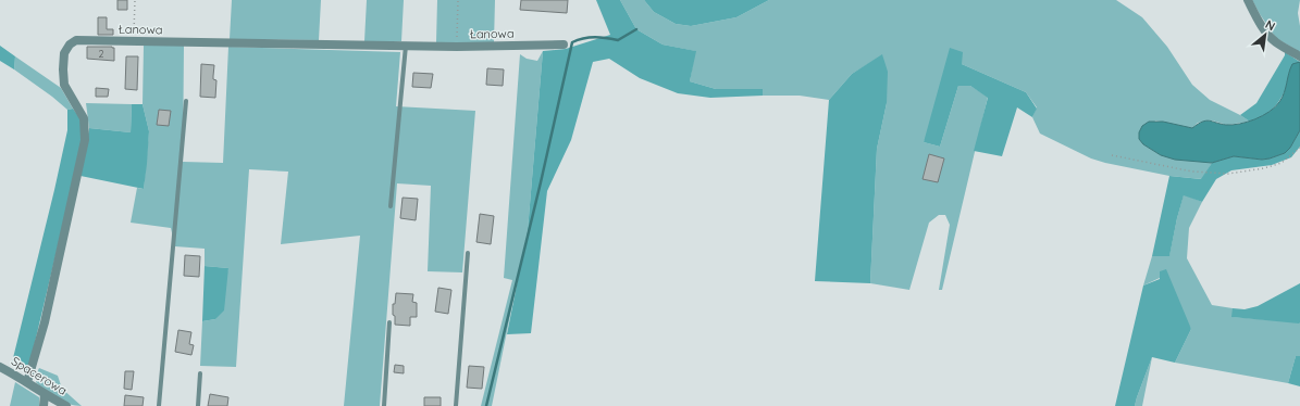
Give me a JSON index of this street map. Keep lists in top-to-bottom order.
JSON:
{
  "streets": {
    "street": ["Łanowa", "Spacerowa"]
  },
  "crossings": [
    ["Łanowa", "Spacerowa"]
  ],
  "house_numbers": ["2"],
  "north": "top right"
}
